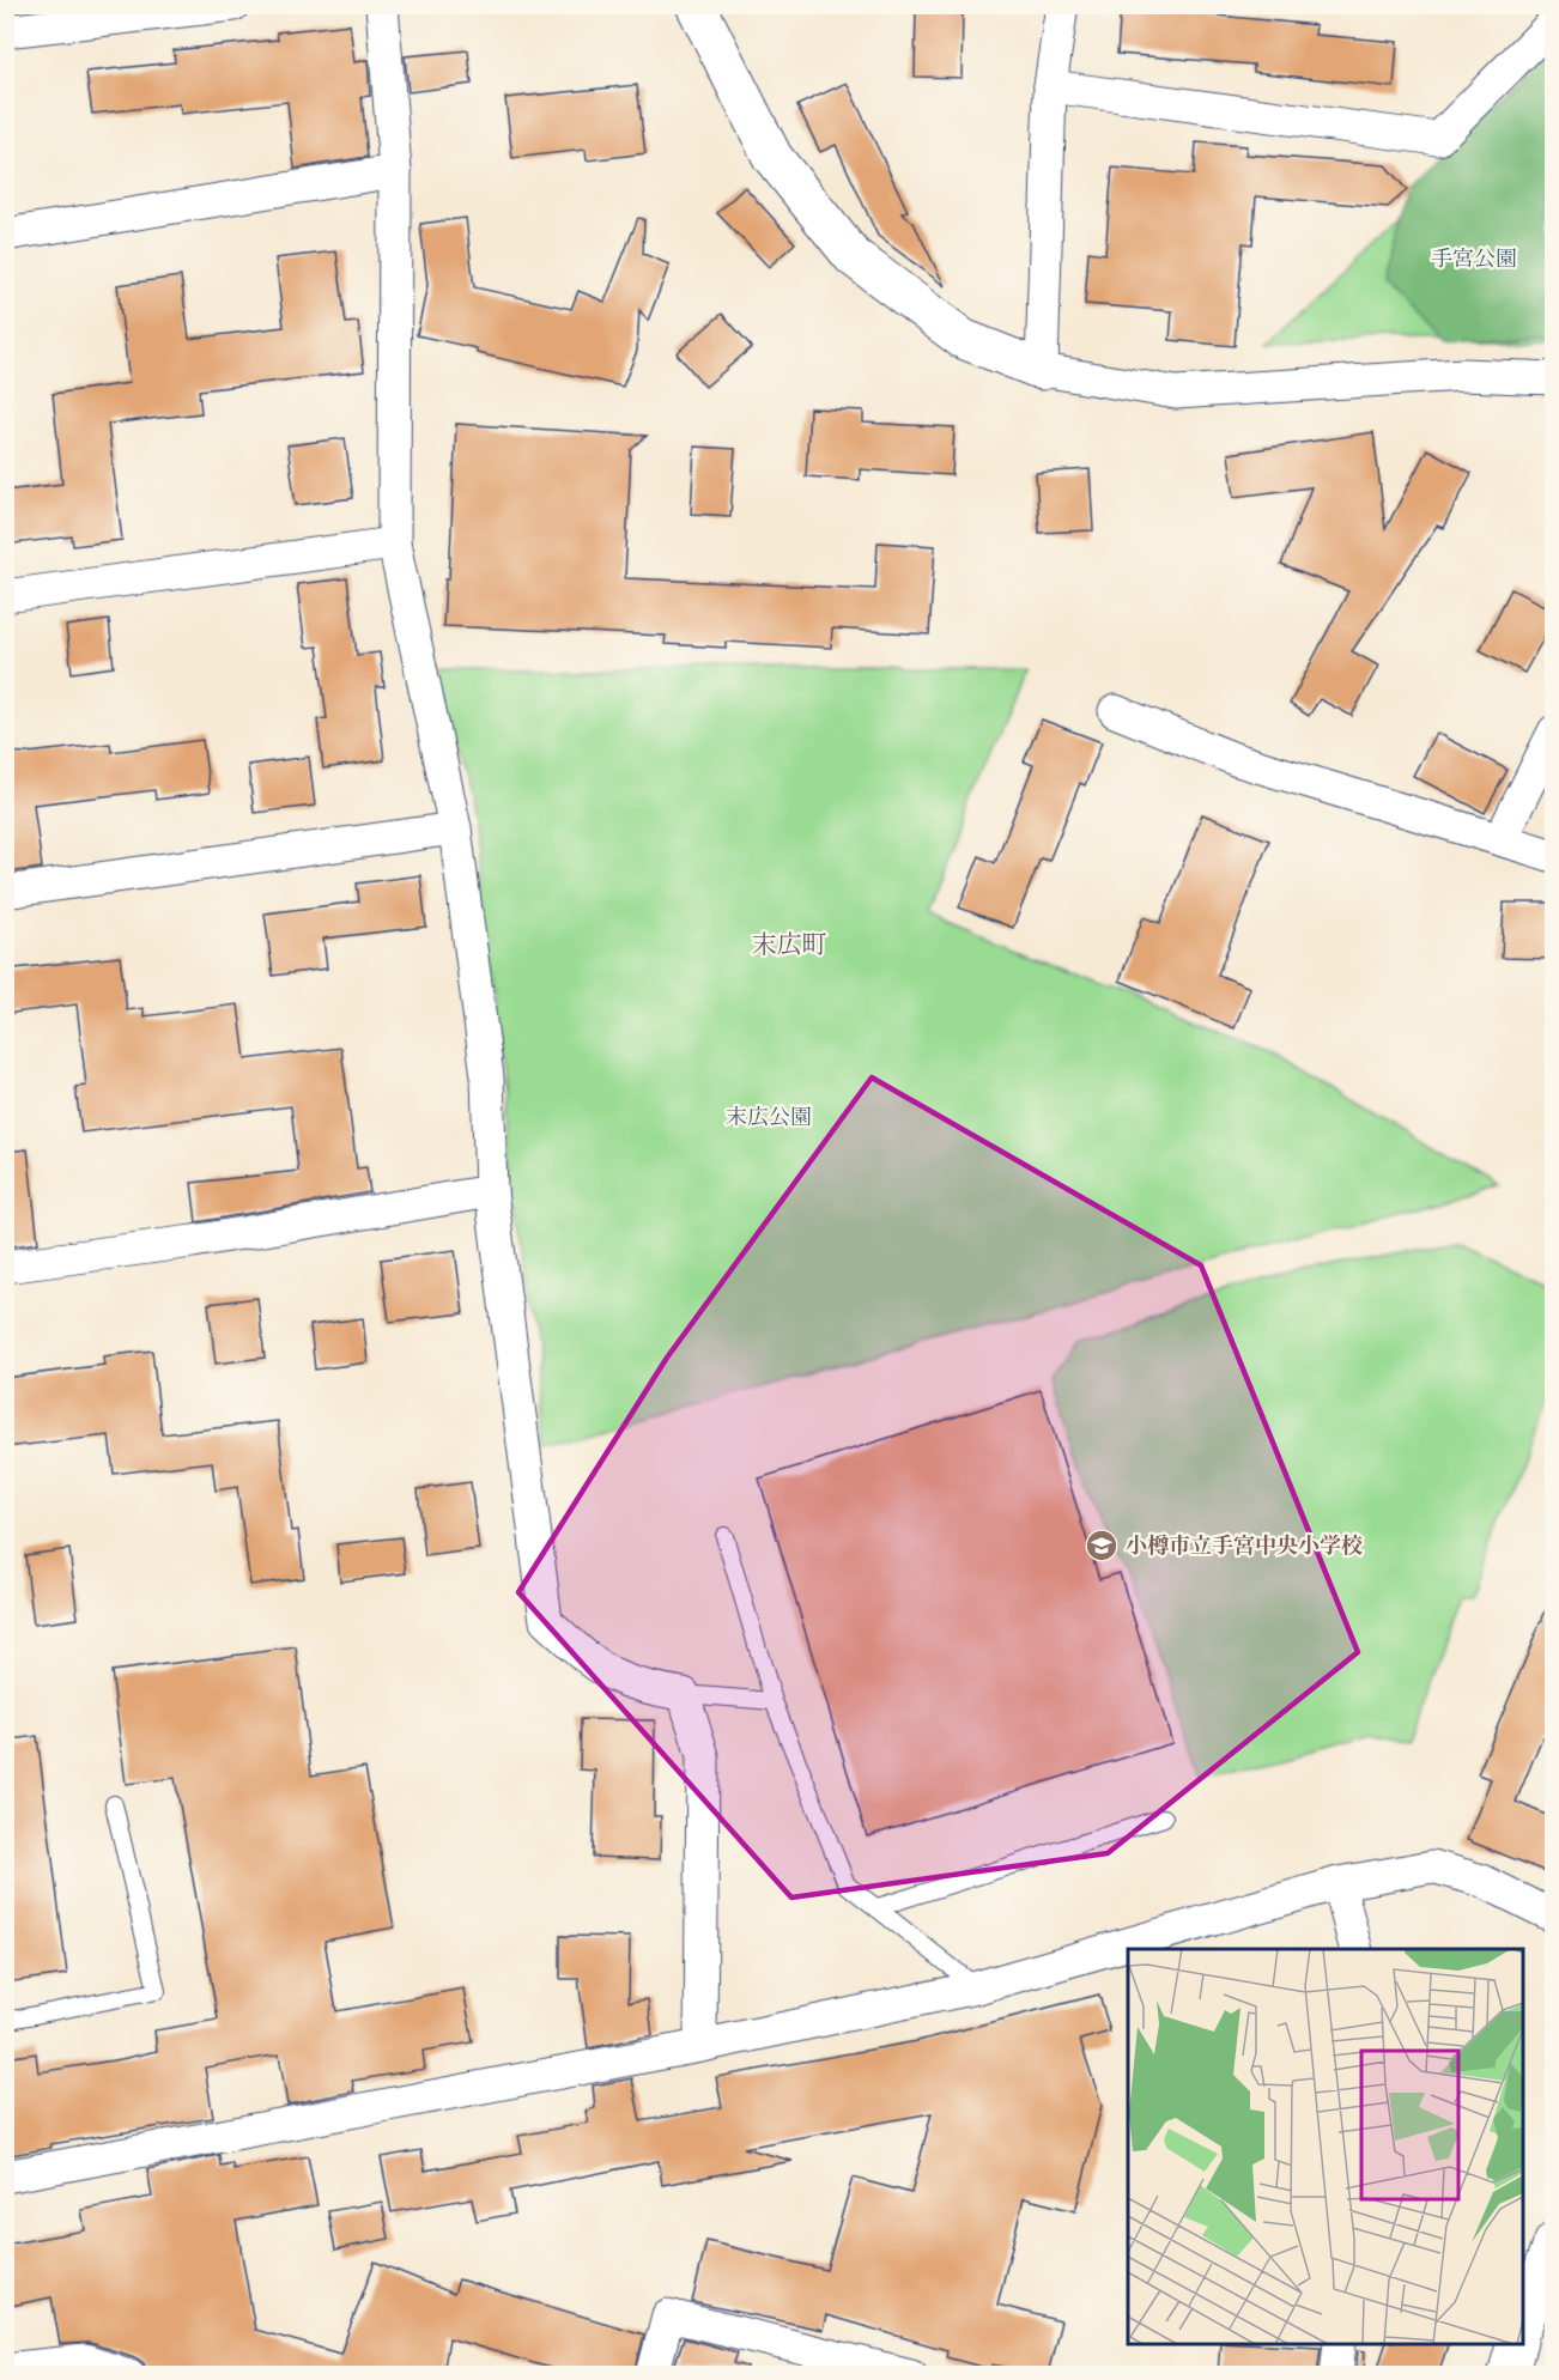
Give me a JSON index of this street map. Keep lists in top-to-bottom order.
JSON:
{
  "districts": ["末広町"],
  "parks": ["手宮公園", "末広公園"],
  "places": {
    "school or university": ["小樽市立手宮中央小学校"]
  }
}
